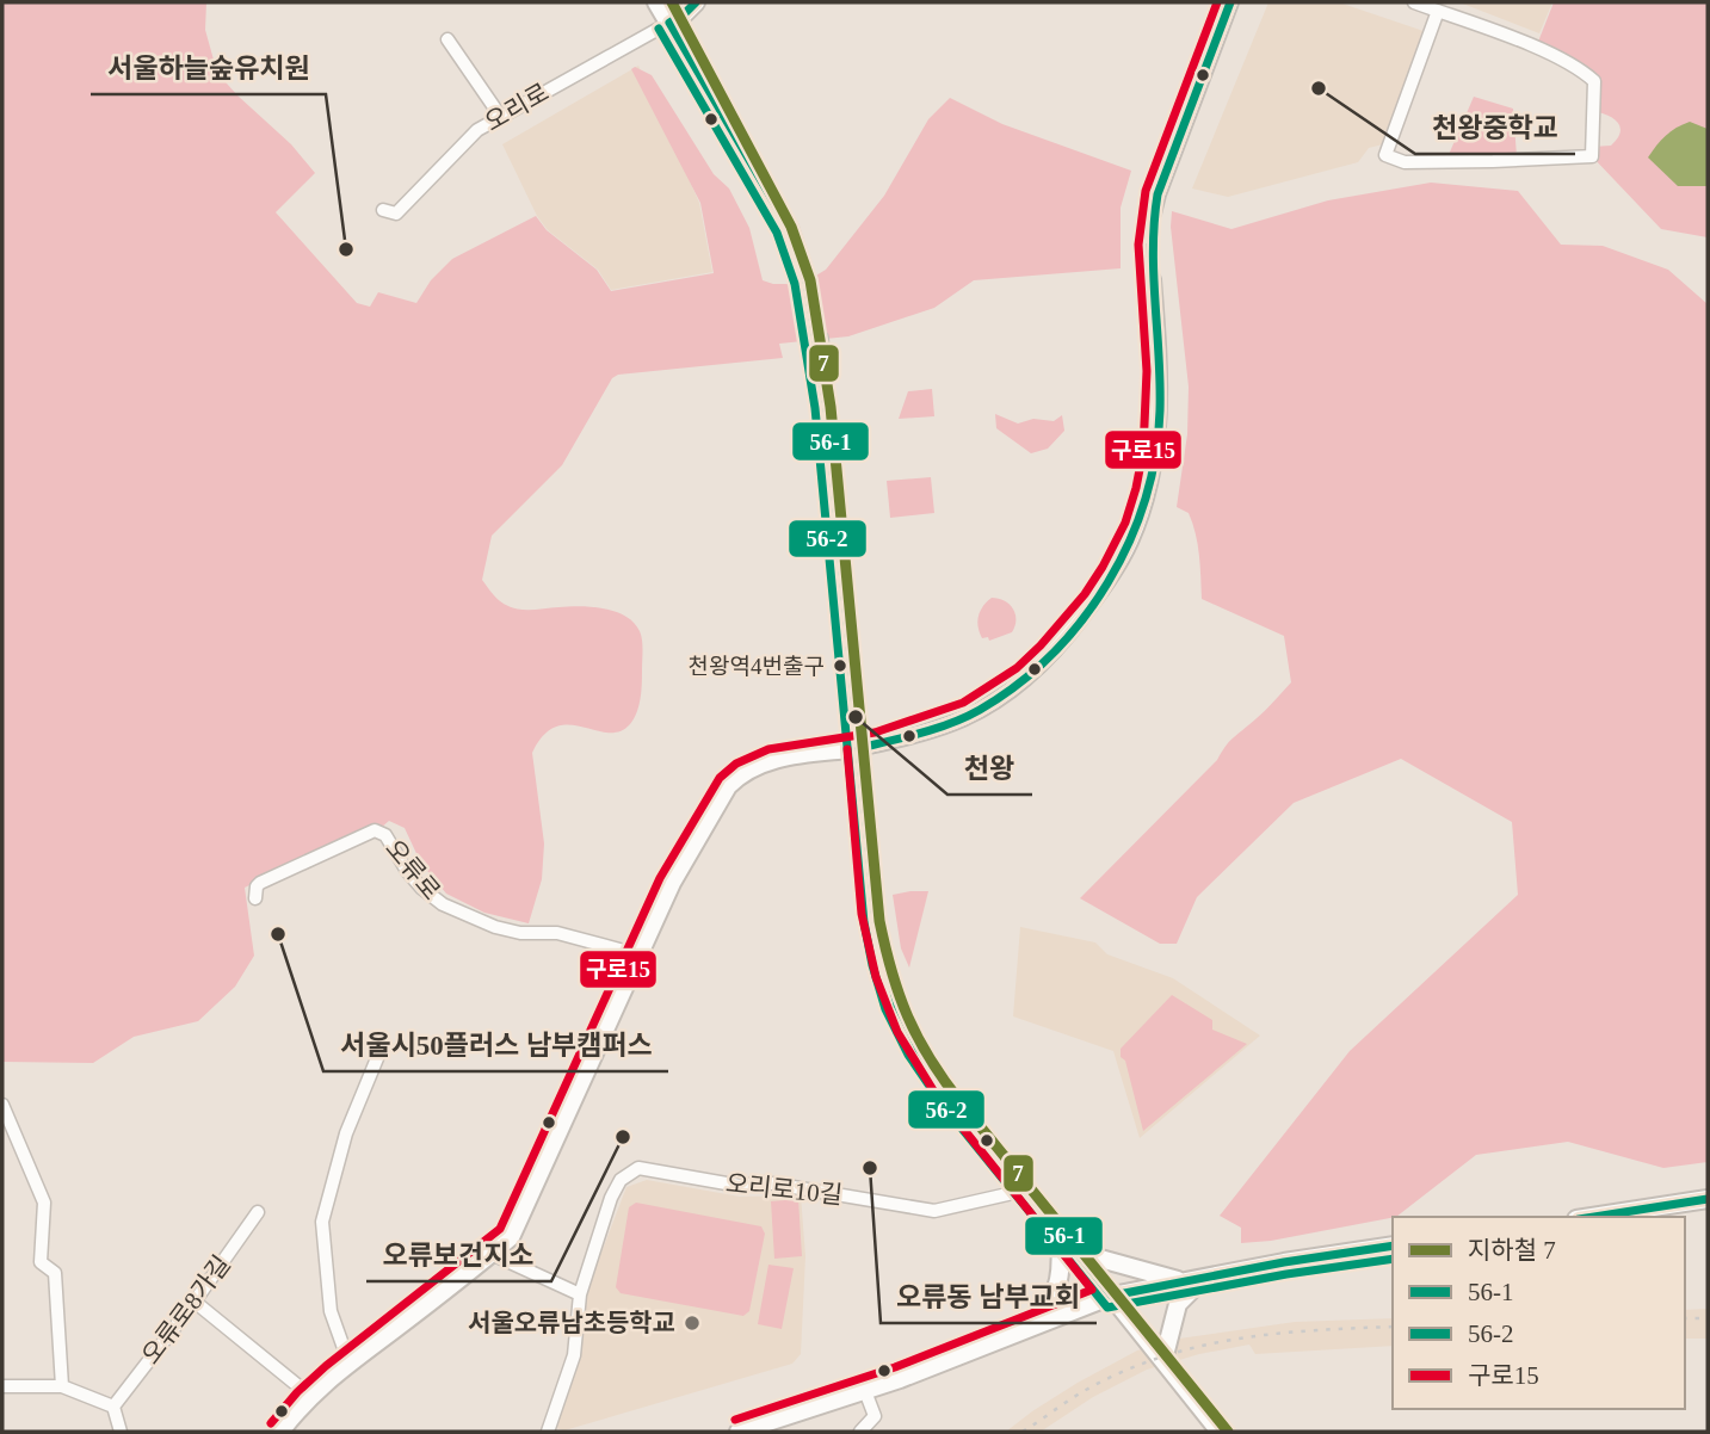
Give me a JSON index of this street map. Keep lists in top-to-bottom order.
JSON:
{
  "streets": {
    "street": [
      "오리로",
      "오류로",
      "오리로10길",
      "오류로8가길"
    ]
  },
  "places": [
    "천왕중학교",
    "서울하늘숲유치원",
    "천왕역4번출구",
    "천왕",
    "서울시50플러스 남부캠퍼스",
    "오류보건지소",
    "오류동 남부교회",
    "서울오류남초등학교"
  ],
  "lines": [
    "metro line 7",
    "transit line 56-1",
    "transit line 구로15",
    "transit line 56-2"
  ],
  "legend": [
    "지하철 7",
    "56-1",
    "56-2",
    "구로15"
  ]
}
